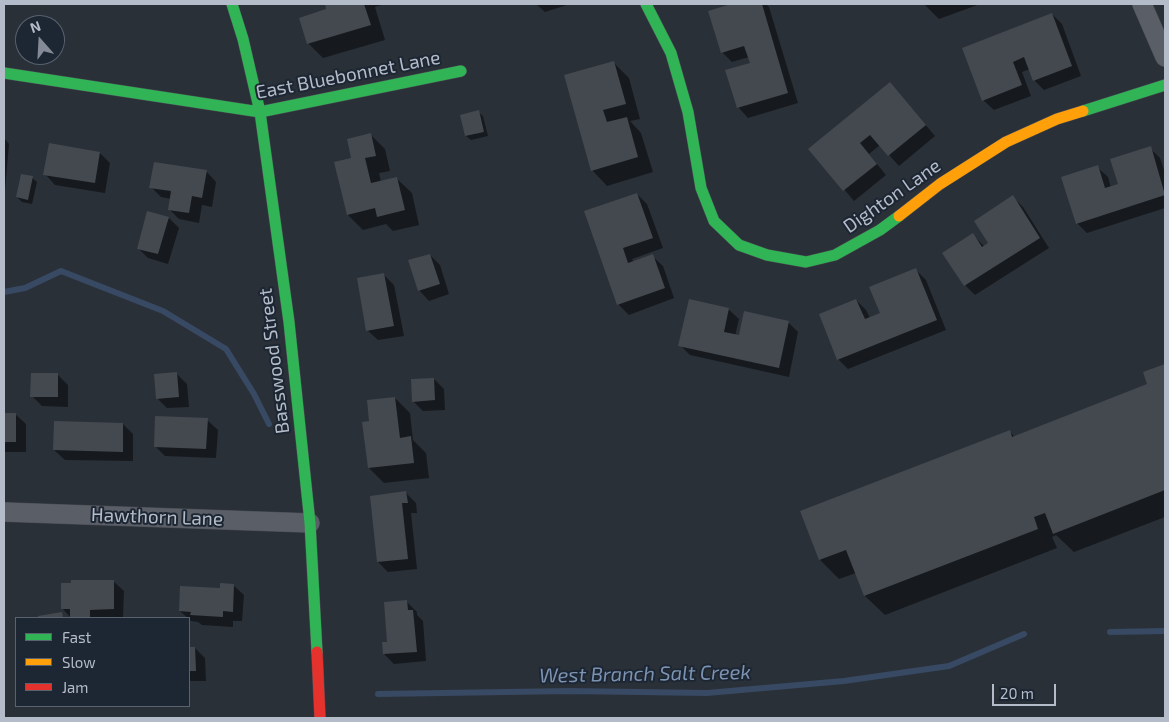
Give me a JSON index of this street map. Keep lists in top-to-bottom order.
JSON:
{
  "streets": {
    "street": [
      "East Bluebonnet Lane",
      "Dighton Lane",
      "Basswood Street",
      "Hawthorn Lane"
    ]
  },
  "crossings": [
    ["East Bluebonnet Lane", "Basswood Street"],
    ["Basswood Street", "Hawthorn Lane"]
  ],
  "water": ["West Branch Salt Creek"],
  "legend": ["Fast", "Slow", "Jam"],
  "scale_bar": "20 m",
  "north": "top"
}
